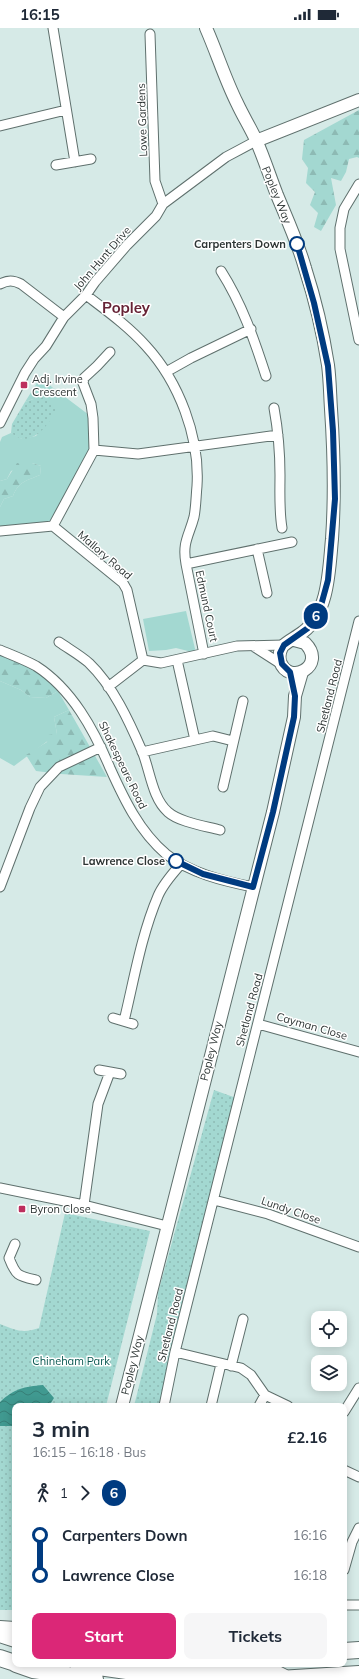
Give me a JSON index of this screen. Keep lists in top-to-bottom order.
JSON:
{
  "streets": {
    "street": [
      "Lowe Gardens",
      "Popley Way",
      "John Hunt Drive",
      "Mallory Road",
      "Edmund Court",
      "Shetland Road",
      "Shakespeare Road",
      "Cayman Close",
      "Lundy Close"
    ]
  },
  "crossings": [
    ["Lowe Gardens", "John Hunt Drive"],
    ["Popley Way", "John Hunt Drive"],
    ["Popley Way", "Shakespeare Road"],
    ["John Hunt Drive", "Edmund Court"],
    ["Shetland Road", "Cayman Close"],
    ["Shetland Road", "Lundy Close"]
  ],
  "districts": ["Popley"],
  "parks": ["Chineham Park"],
  "places": {
    "other": ["Carpenters Down", "Lawrence Close"],
    "transit": ["Adj. Irvine Crescent", "Byron Close"]
  },
  "lines": ["bus line 6"],
  "page": {
    "status": "16:15",
    "on_map": "6",
    "heading": ["3 min", "16:15 – 16:18 · Bus", "£2.16"],
    "legs": ["1", "6"],
    "list": [
      {
        "name": "Carpenters Down",
        "value": "16:16"
      },
      {
        "name": "Lawrence Close",
        "value": "16:18"
      }
    ],
    "buttons": ["Start", "Tickets"]
  }
}
